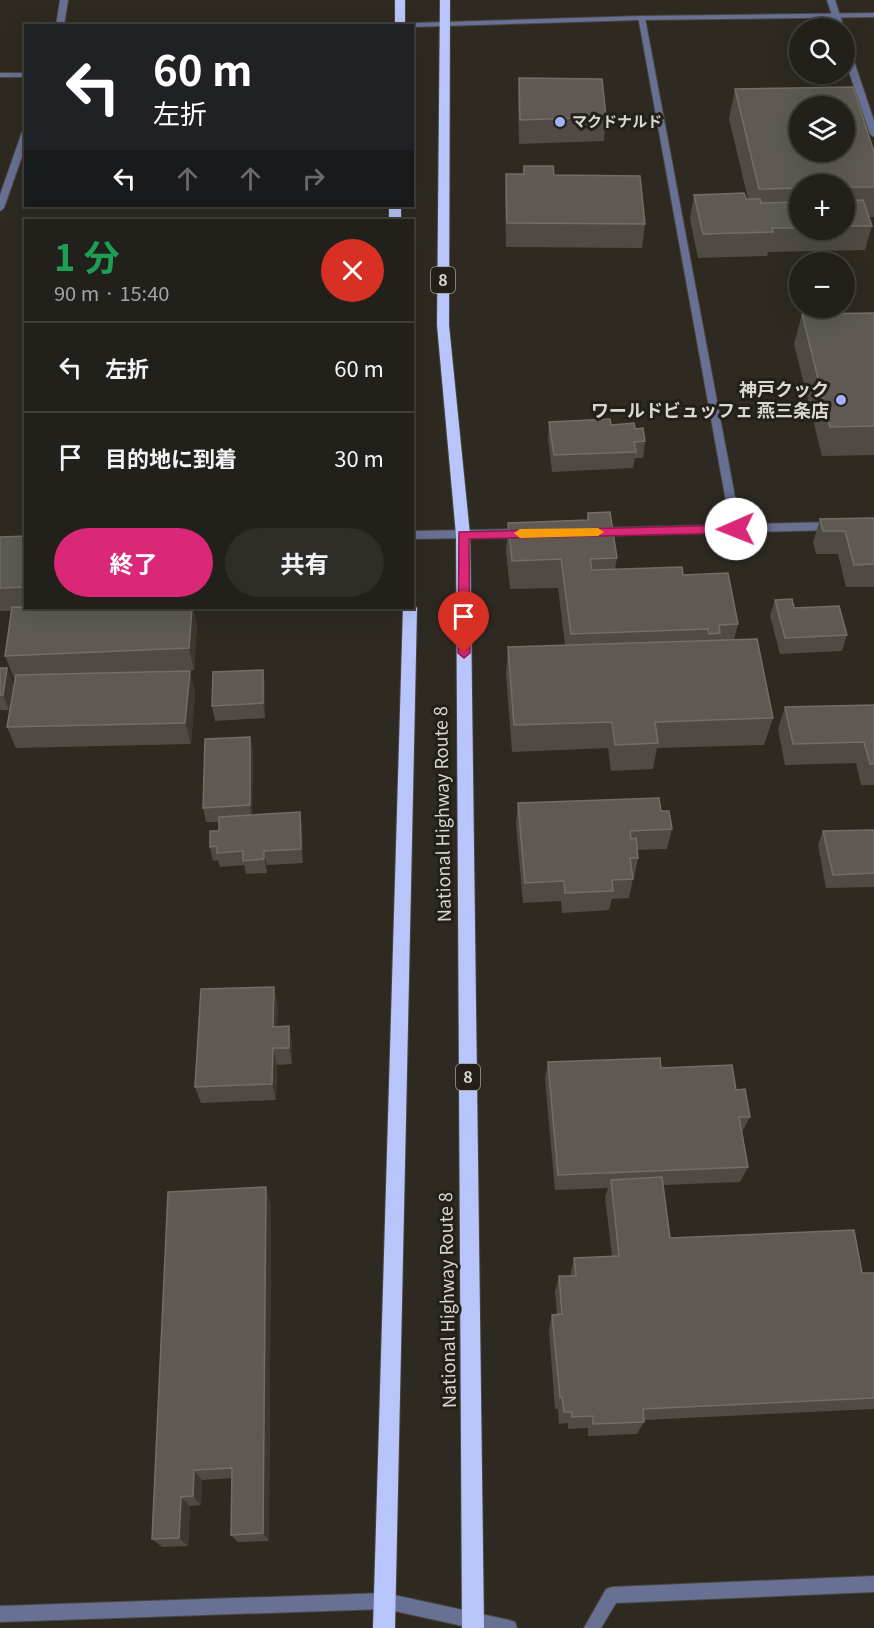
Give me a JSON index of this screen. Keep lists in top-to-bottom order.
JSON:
{
  "streets": {
    "highway": ["8", "National Highway Route 8"]
  },
  "places": ["マクドナルド", "神戸クック ワールドビュッフェ 燕三条店"],
  "page": {
    "map_buttons": ["+", "−"],
    "turn": ["60 m", "左折"],
    "heading": ["1 分", "90 m · 15:40"],
    "list": [
      {
        "name": "左折",
        "value": "60 m"
      },
      {
        "name": "目的地に到着",
        "value": "30 m"
      }
    ],
    "buttons": ["終了", "共有"]
  }
}
